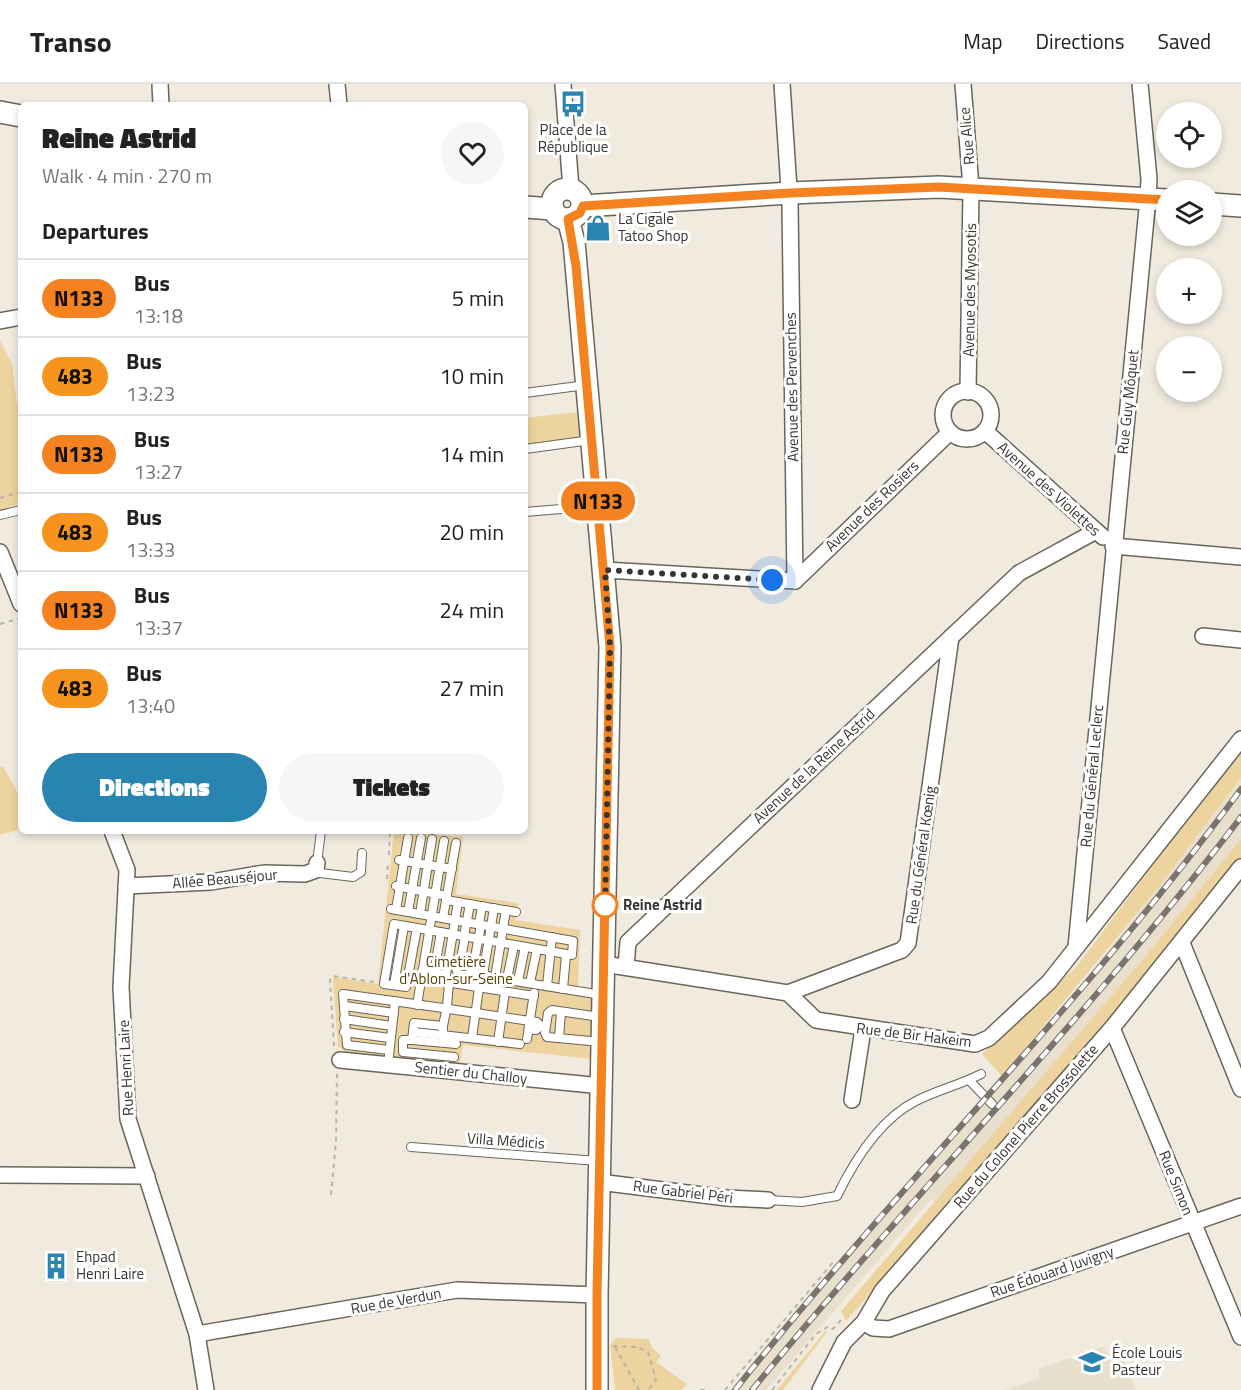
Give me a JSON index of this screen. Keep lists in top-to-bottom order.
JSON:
{
  "streets": {
    "street": [
      "Rue Alice",
      "Avenue des Myosotis",
      "Avenue des Pervenches",
      "Rue Guy Môquet",
      "Avenue des Violettes",
      "Avenue des Rosiers",
      "Avenue de la Reine Astrid",
      "Rue du Général Leclerc",
      "Rue du Général Kœnig",
      "Allée Beauséjour",
      "Rue de Bir Hakeim",
      "Rue Henri Laire",
      "Sentier du Challoy",
      "Rue du Colonel Pierre Brossolette",
      "Rue Simon",
      "Rue Gabriel Péri",
      "Rue Édouard Juvigny",
      "Rue de Verdun"
    ],
    "lane": ["Villa Médicis"]
  },
  "crossings": [
    ["Rue Alice", "Avenue des Myosotis"],
    ["Avenue des Myosotis", "Avenue des Violettes"],
    ["Avenue des Myosotis", "Avenue des Rosiers"],
    ["Avenue des Pervenches", "Avenue des Rosiers"],
    ["Rue Guy Môquet", "Avenue des Violettes"],
    ["Rue Guy Môquet", "Rue du Général Leclerc"],
    ["Avenue des Violettes", "Avenue des Rosiers"],
    ["Avenue des Violettes", "Avenue de la Reine Astrid"],
    ["Avenue de la Reine Astrid", "Rue du Général Kœnig"],
    ["Rue du Général Leclerc", "Rue de Bir Hakeim"],
    ["Rue du Général Kœnig", "Rue de Bir Hakeim"],
    ["Allée Beauséjour", "Rue Henri Laire"],
    ["Rue Henri Laire", "Rue de Verdun"],
    ["Rue du Colonel Pierre Brossolette", "Rue Simon"],
    ["Rue du Colonel Pierre Brossolette", "Rue Édouard Juvigny"],
    ["Rue Simon", "Rue Édouard Juvigny"]
  ],
  "parks": ["Cimetière d'Ablon-sur-Seine"],
  "places": {
    "bus stop": ["Place de la République"],
    "shop": ["La Cigale Tatoo Shop"],
    "other": ["Reine Astrid"],
    "building": ["Ehpad Henri Laire"],
    "school or university": ["École Louis Pasteur"]
  },
  "lines": ["bus line N133"],
  "page": {
    "header": "Transo",
    "nav": ["Map", "Directions", "Saved"],
    "on_map": "N133",
    "map_buttons": ["+", "−"],
    "heading": [
      ["Reine Astrid", "Walk · 4 min · 270 m"],
      "Departures"
    ],
    "list": [
      {
        "mark": "N133",
        "name": "Bus",
        "note": "13:18",
        "value": "5 min"
      },
      {
        "mark": "483",
        "name": "Bus",
        "note": "13:23",
        "value": "10 min"
      },
      {
        "mark": "N133",
        "name": "Bus",
        "note": "13:27",
        "value": "14 min"
      },
      {
        "mark": "483",
        "name": "Bus",
        "note": "13:33",
        "value": "20 min"
      },
      {
        "mark": "N133",
        "name": "Bus",
        "note": "13:37",
        "value": "24 min"
      },
      {
        "mark": "483",
        "name": "Bus",
        "note": "13:40",
        "value": "27 min"
      }
    ],
    "buttons": ["Directions", "Tickets"]
  }
}
